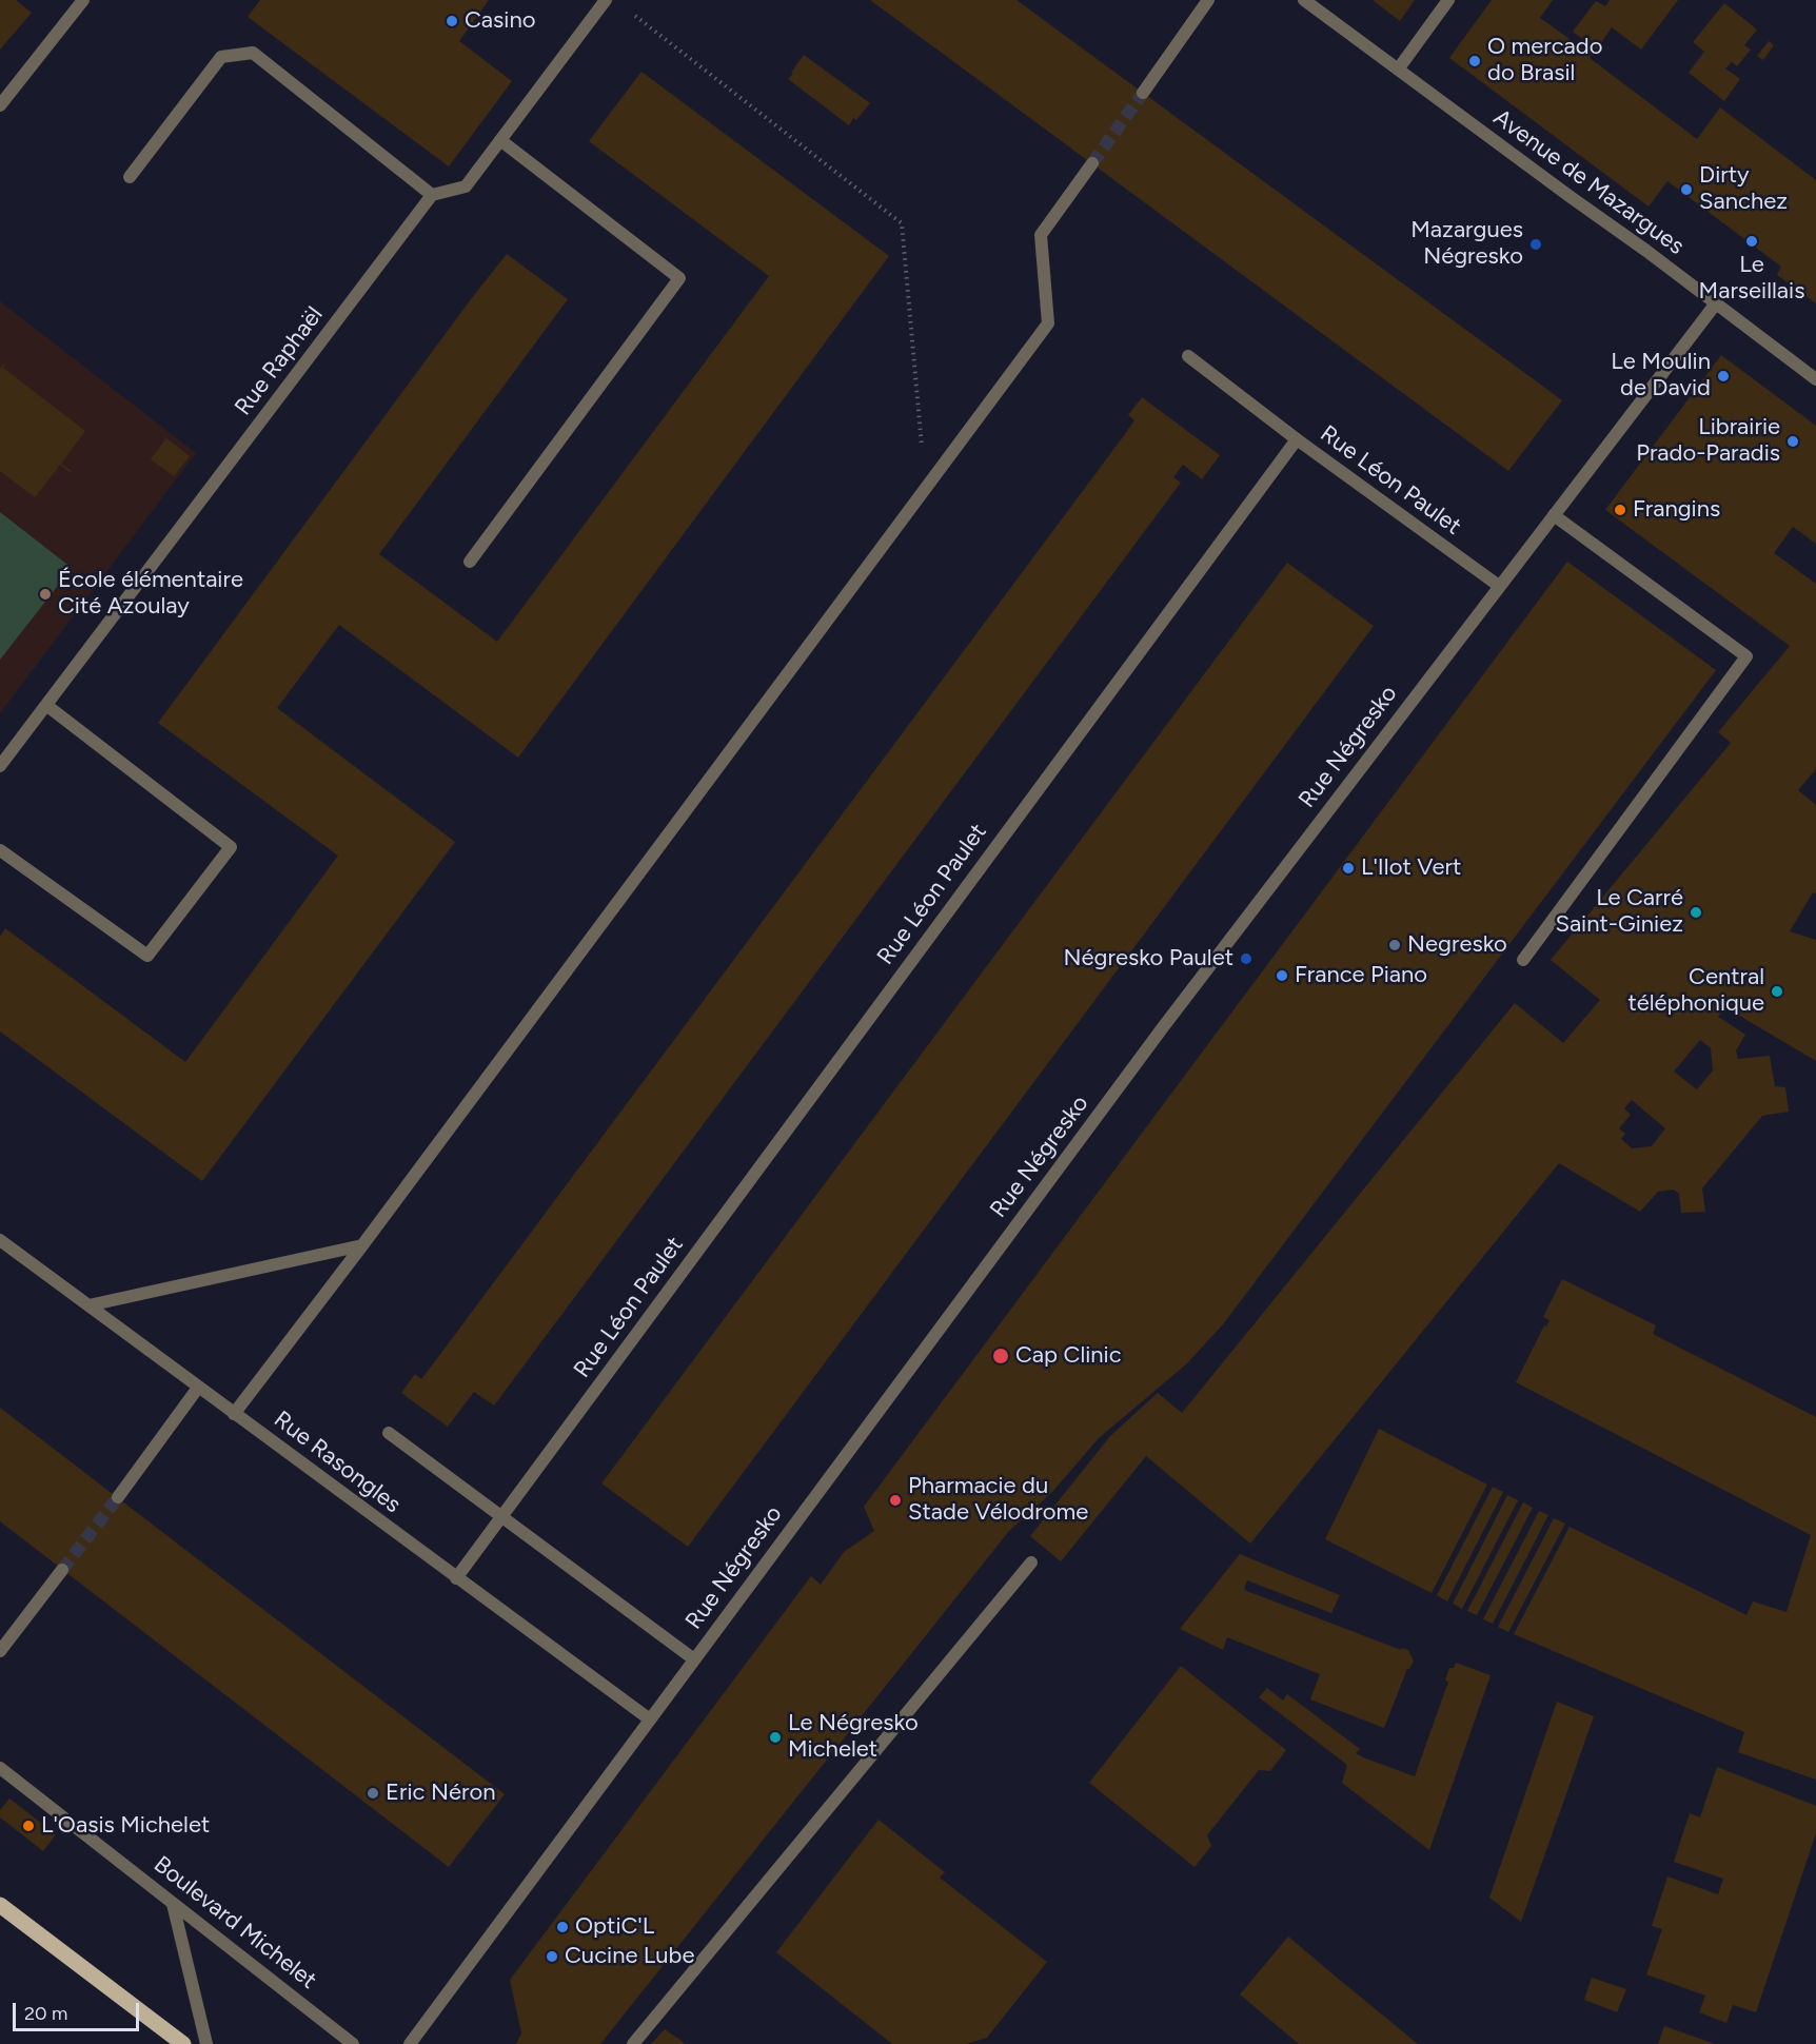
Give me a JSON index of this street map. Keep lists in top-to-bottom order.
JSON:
{
  "streets": {
    "street": [
      "Avenue de Mazargues",
      "Rue Raphaël",
      "Rue Léon Paulet",
      "Rue Négresko",
      "Rue Rasongles",
      "Boulevard Michelet"
    ]
  },
  "crossings": [
    ["Avenue de Mazargues", "Rue Négresko"],
    ["Rue Léon Paulet", "Rue Négresko"],
    ["Rue Léon Paulet", "Rue Rasongles"],
    ["Rue Négresko", "Rue Rasongles"]
  ],
  "places": [
    "Casino",
    "O mercado do Brasil",
    "Dirty Sanchez",
    "Le Marseillais",
    "Mazargues Négresko",
    "Le Moulin de David",
    "Librairie Prado-Paradis",
    "Frangins",
    "École élémentaire Cité Azoulay",
    "L'Ilot Vert",
    "Le Carré Saint-Giniez",
    "Negresko",
    "Négresko Paulet",
    "France Piano",
    "Central téléphonique",
    "Cap Clinic",
    "Pharmacie du Stade Vélodrome",
    "Le Négresko Michelet",
    "Eric Néron",
    "L'Oasis Michelet",
    "OptiC'L",
    "Cucine Lube"
  ],
  "scale_bar": "20 m"
}
